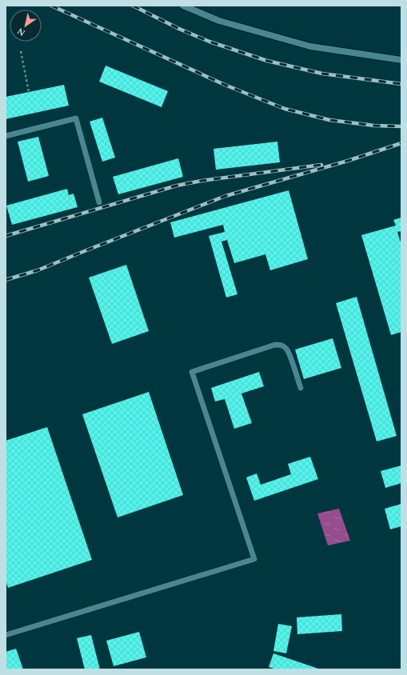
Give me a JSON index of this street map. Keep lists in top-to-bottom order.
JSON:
{
  "north": "bottom left"
}
